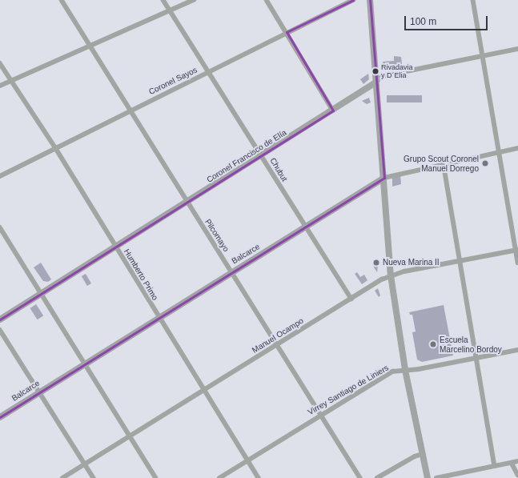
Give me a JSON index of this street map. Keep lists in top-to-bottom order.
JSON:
{
  "streets": {
    "street": [
      "Coronel Sayos",
      "Coronel Francisco de Elía",
      "Chubut",
      "Pilcomayo",
      "Balcarce",
      "Humberto Primo",
      "Manuel Ocampo",
      "Virrey Santiago de Liniers"
    ]
  },
  "crossings": [
    ["Coronel Sayos", "Chubut"],
    ["Coronel Sayos", "Pilcomayo"],
    ["Coronel Sayos", "Humberto Primo"],
    ["Coronel Francisco de Elía", "Chubut"],
    ["Coronel Francisco de Elía", "Pilcomayo"],
    ["Coronel Francisco de Elía", "Humberto Primo"],
    ["Chubut", "Balcarce"],
    ["Chubut", "Manuel Ocampo"],
    ["Pilcomayo", "Balcarce"],
    ["Pilcomayo", "Manuel Ocampo"],
    ["Pilcomayo", "Virrey Santiago de Liniers"],
    ["Balcarce", "Humberto Primo"],
    ["Humberto Primo", "Manuel Ocampo"],
    ["Humberto Primo", "Virrey Santiago de Liniers"]
  ],
  "places": [
    "Rivadavia y D´Elia",
    "Grupo Scout Coronel Manuel Dorrego",
    "Nueva Marina II",
    "Escuela Marcelino Bordoy"
  ],
  "scale_bar": "100 m"
}
